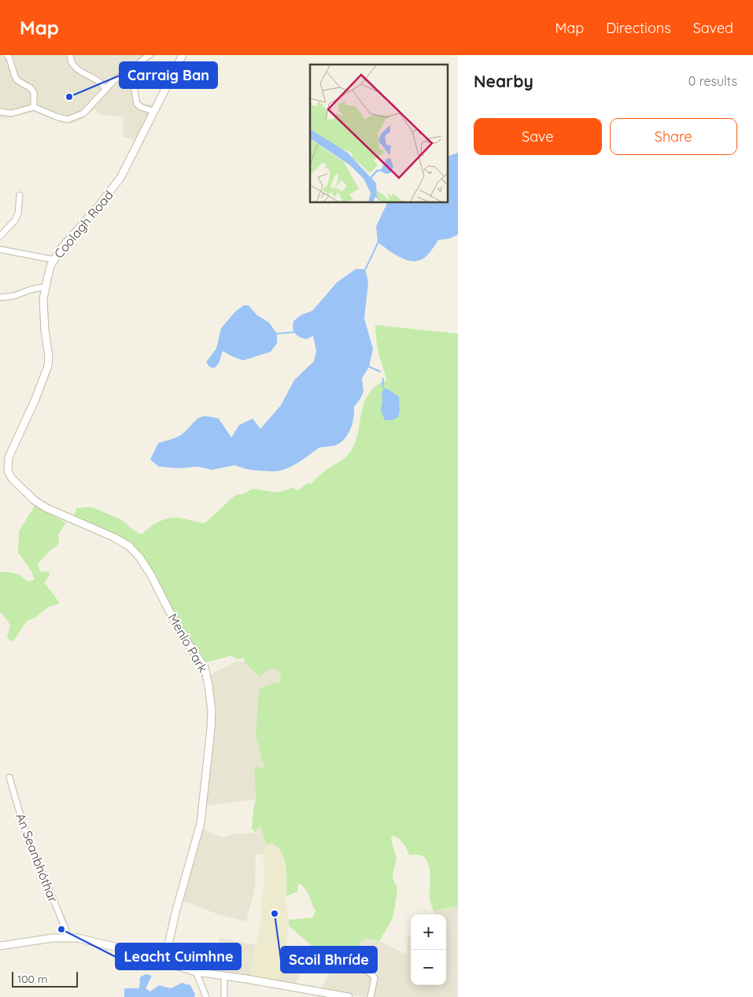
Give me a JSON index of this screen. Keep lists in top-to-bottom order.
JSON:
{
  "streets": {
    "street": ["Coolagh Road", "Menlo Park", "An Seanbhóthar"]
  },
  "crossings": [
    ["Coolagh Road", "Menlo Park"]
  ],
  "places": ["Carraig Ban", "Scoil Bhríde", "Leacht Cuimhne"],
  "scale_bar": "100 m",
  "page": {
    "header": "Map",
    "nav": ["Map", "Directions", "Saved"],
    "heading": ["Nearby", "0 results"],
    "buttons": ["Save", "Share"],
    "map_buttons": ["+", "−"],
    "scale": "100 m"
  }
}
